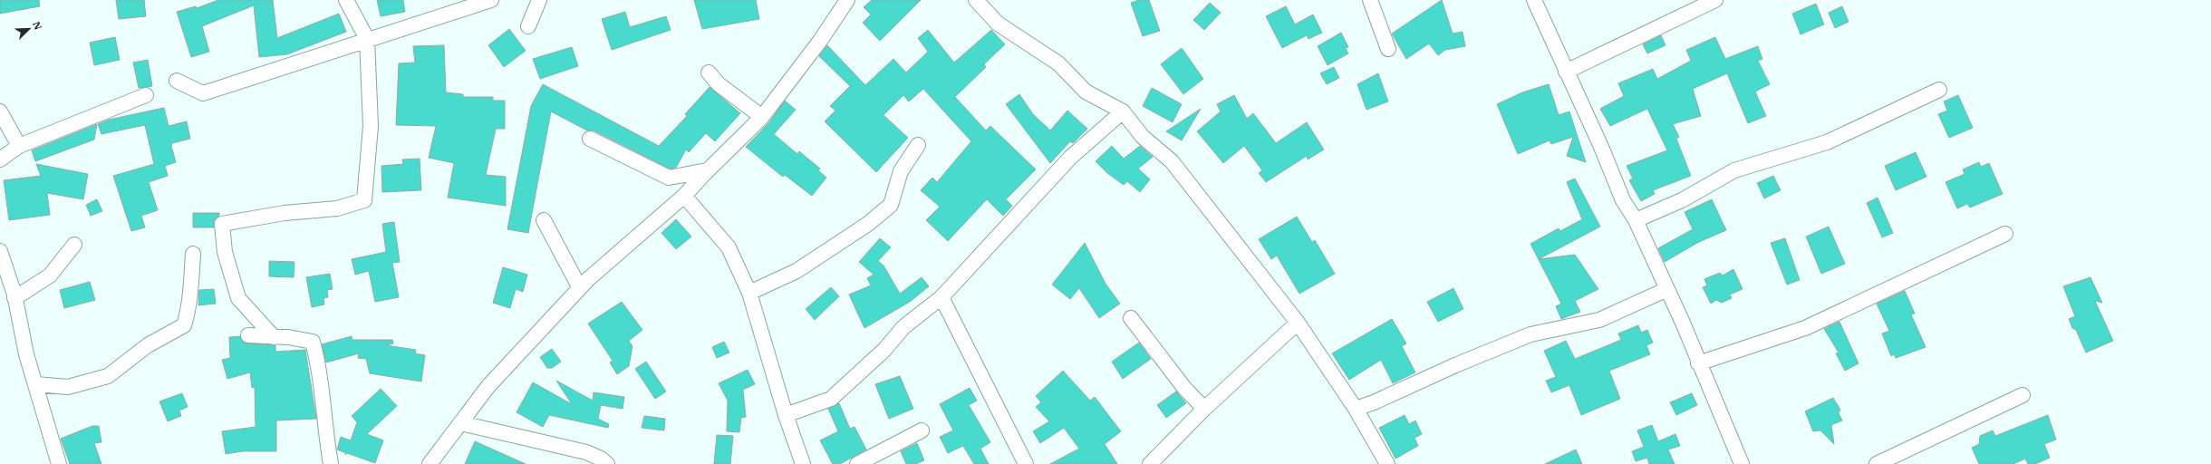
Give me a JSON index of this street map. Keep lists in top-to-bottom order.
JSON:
{
  "north": "top right"
}
